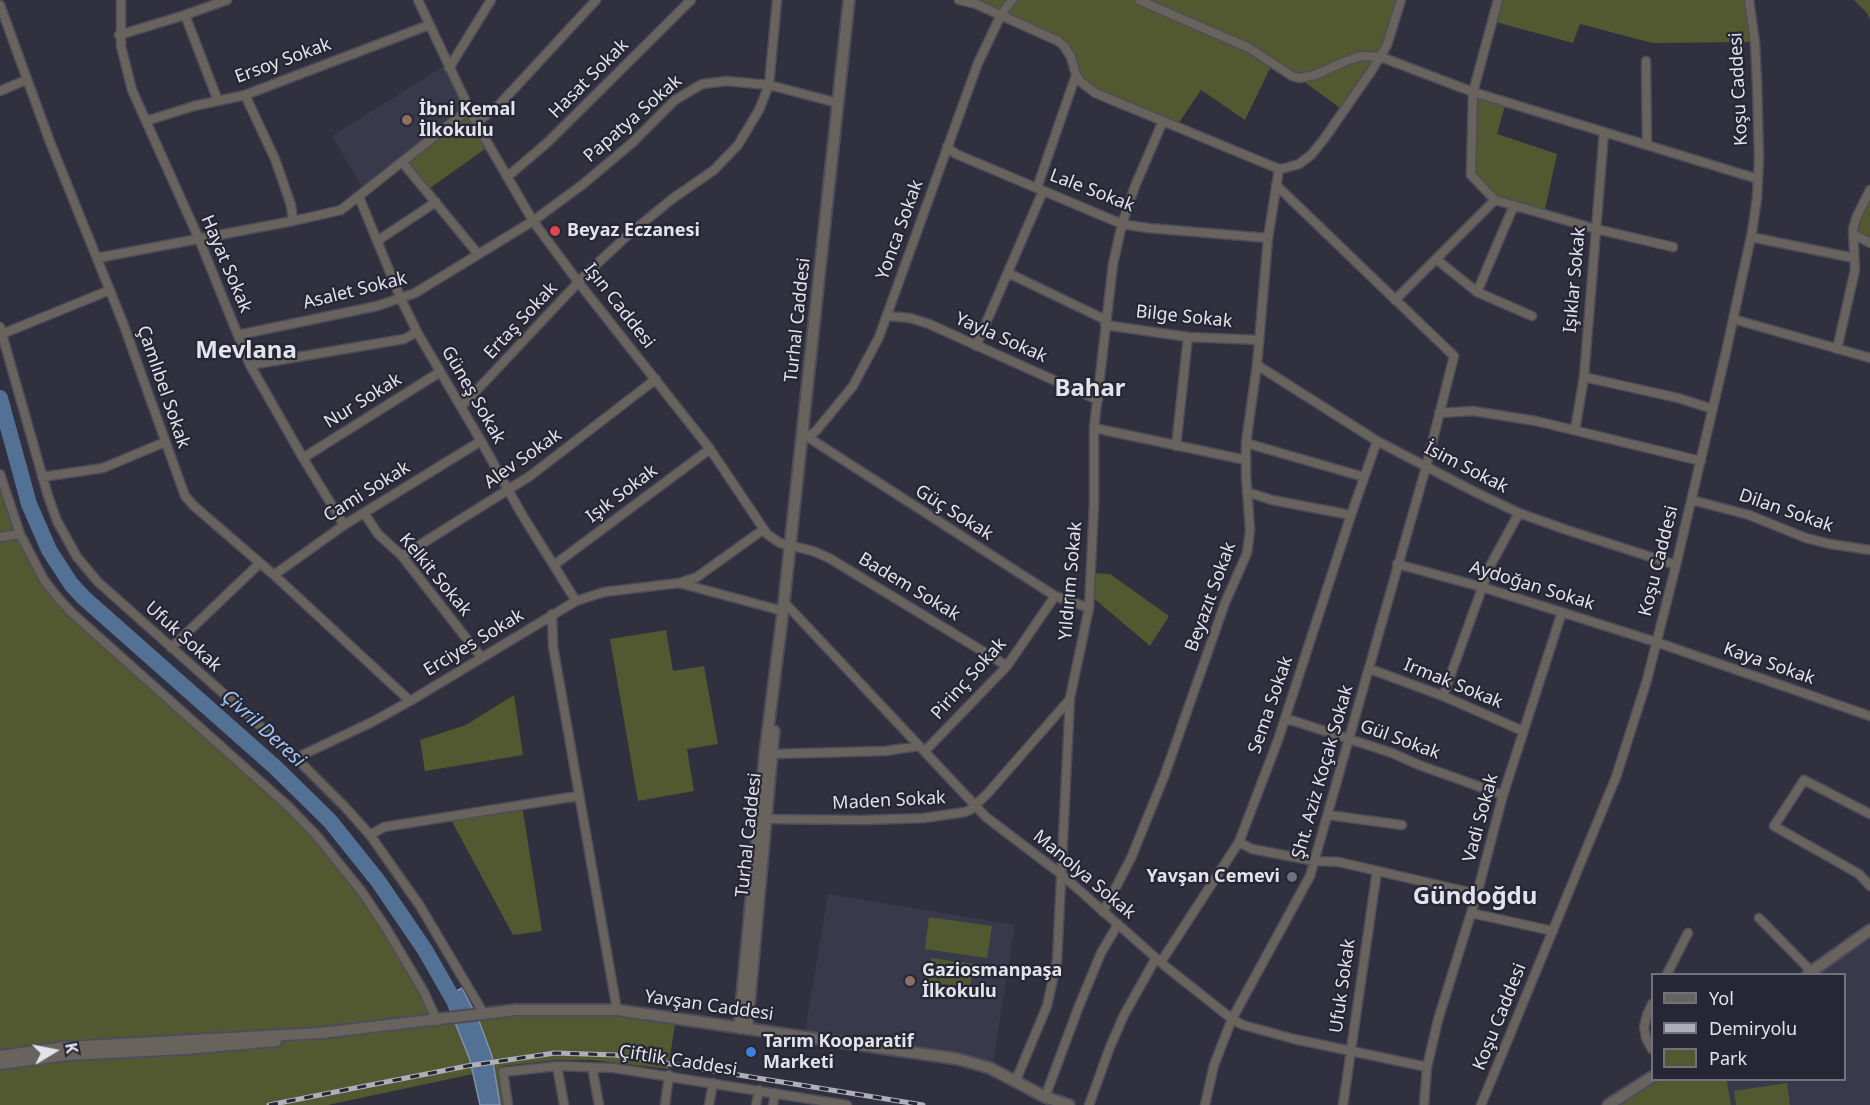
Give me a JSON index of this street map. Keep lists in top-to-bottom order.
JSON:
{
  "streets": {
    "street": [
      "Ersoy Sokak",
      "Hasat Sokak",
      "Koşu Caddesi",
      "Papatya Sokak",
      "Lale Sokak",
      "Yonca Sokak",
      "Hayat Sokak",
      "Işıklar Sokak",
      "Asalet Sokak",
      "Işın Caddesi",
      "Bilge Sokak",
      "Turhal Caddesi",
      "Ertaş Sokak",
      "Yayla Sokak",
      "Çamlıbel Sokak",
      "Güneş Sokak",
      "Nur Sokak",
      "Alev Sokak",
      "İsim Sokak",
      "Cami Sokak",
      "Işık Sokak",
      "Dilan Sokak",
      "Güç Sokak",
      "Kelkit Sokak",
      "Yıldırım Sokak",
      "Aydoğan Sokak",
      "Badem Sokak",
      "Beyazıt Sokak",
      "Ufuk Sokak",
      "Erciyes Sokak",
      "Kaya Sokak",
      "Pirinç Sokak",
      "Irmak Sokak",
      "Sema Sokak",
      "Gül Sokak",
      "Şht. Aziz Koçak Sokak",
      "Maden Sokak",
      "Vadi Sokak",
      "Manolya Sokak",
      "Yavşan Caddesi",
      "Çiftlik Caddesi"
    ]
  },
  "crossings": [
    ["Ersoy Sokak", "Hayat Sokak"],
    ["Ersoy Sokak", "Işın Caddesi"],
    ["Hasat Sokak", "Işın Caddesi"],
    ["Koşu Caddesi", "İsim Sokak"],
    ["Koşu Caddesi", "Dilan Sokak"],
    ["Koşu Caddesi", "Aydoğan Sokak"],
    ["Koşu Caddesi", "Kaya Sokak"],
    ["Papatya Sokak", "Asalet Sokak"],
    ["Papatya Sokak", "Işın Caddesi"],
    ["Papatya Sokak", "Turhal Caddesi"],
    ["Papatya Sokak", "Ertaş Sokak"],
    ["Lale Sokak", "Yonca Sokak"],
    ["Lale Sokak", "Yıldırım Sokak"],
    ["Lale Sokak", "Beyazıt Sokak"],
    ["Yonca Sokak", "Turhal Caddesi"],
    ["Yonca Sokak", "Yayla Sokak"],
    ["Yonca Sokak", "Güç Sokak"],
    ["Hayat Sokak", "Asalet Sokak"],
    ["Hayat Sokak", "Nur Sokak"],
    ["Hayat Sokak", "Cami Sokak"],
    ["Asalet Sokak", "Işın Caddesi"],
    ["Asalet Sokak", "Güneş Sokak"],
    ["Işın Caddesi", "Turhal Caddesi"],
    ["Işın Caddesi", "Ertaş Sokak"],
    ["Işın Caddesi", "Alev Sokak"],
    ["Işın Caddesi", "Işık Sokak"],
    ["Işın Caddesi", "Badem Sokak"],
    ["Işın Caddesi", "Erciyes Sokak"],
    ["Bilge Sokak", "Yıldırım Sokak"],
    ["Bilge Sokak", "Beyazıt Sokak"],
    ["Turhal Caddesi", "Güç Sokak"],
    ["Turhal Caddesi", "Badem Sokak"],
    ["Turhal Caddesi", "Erciyes Sokak"],
    ["Turhal Caddesi", "Maden Sokak"],
    ["Turhal Caddesi", "Manolya Sokak"],
    ["Turhal Caddesi", "Yavşan Caddesi"],
    ["Ertaş Sokak", "Güneş Sokak"],
    ["Yayla Sokak", "Yıldırım Sokak"],
    ["Çamlıbel Sokak", "Cami Sokak"],
    ["Çamlıbel Sokak", "Erciyes Sokak"],
    ["Güneş Sokak", "Nur Sokak"],
    ["Güneş Sokak", "Alev Sokak"],
    ["Güneş Sokak", "Cami Sokak"],
    ["Güneş Sokak", "Işık Sokak"],
    ["Güneş Sokak", "Erciyes Sokak"],
    ["Alev Sokak", "Kelkit Sokak"],
    ["İsim Sokak", "Beyazıt Sokak"],
    ["İsim Sokak", "Sema Sokak"],
    ["İsim Sokak", "Şht. Aziz Koçak Sokak"],
    ["Cami Sokak", "Kelkit Sokak"],
    ["Güç Sokak", "Yıldırım Sokak"],
    ["Güç Sokak", "Pirinç Sokak"],
    ["Kelkit Sokak", "Erciyes Sokak"],
    ["Yıldırım Sokak", "Manolya Sokak"],
    ["Yıldırım Sokak", "Yavşan Caddesi"],
    ["Aydoğan Sokak", "Kaya Sokak"],
    ["Aydoğan Sokak", "Şht. Aziz Koçak Sokak"],
    ["Aydoğan Sokak", "Vadi Sokak"],
    ["Badem Sokak", "Pirinç Sokak"],
    ["Beyazıt Sokak", "Manolya Sokak"],
    ["Ufuk Sokak", "Erciyes Sokak"],
    ["Ufuk Sokak", "Manolya Sokak"],
    ["Ufuk Sokak", "Yavşan Caddesi"],
    ["Erciyes Sokak", "Manolya Sokak"],
    ["Pirinç Sokak", "Manolya Sokak"],
    ["Irmak Sokak", "Şht. Aziz Koçak Sokak"],
    ["Irmak Sokak", "Vadi Sokak"],
    ["Sema Sokak", "Gül Sokak"],
    ["Sema Sokak", "Manolya Sokak"],
    ["Gül Sokak", "Şht. Aziz Koçak Sokak"],
    ["Gül Sokak", "Vadi Sokak"],
    ["Şht. Aziz Koçak Sokak", "Manolya Sokak"],
    ["Maden Sokak", "Manolya Sokak"],
    ["Vadi Sokak", "Manolya Sokak"]
  ],
  "districts": ["Mevlana", "Bahar", "Gündoğdu"],
  "water": ["Çivril Deresi"],
  "places": [
    "İbni Kemal İlkokulu",
    "Beyaz Eczanesi",
    "Yavşan Cemevi",
    "Gaziosmanpaşa İlkokulu",
    "Tarım Kooparatif Marketi"
  ],
  "legend": ["Yol", "Demiryolu", "Park"],
  "north": "right"
}
